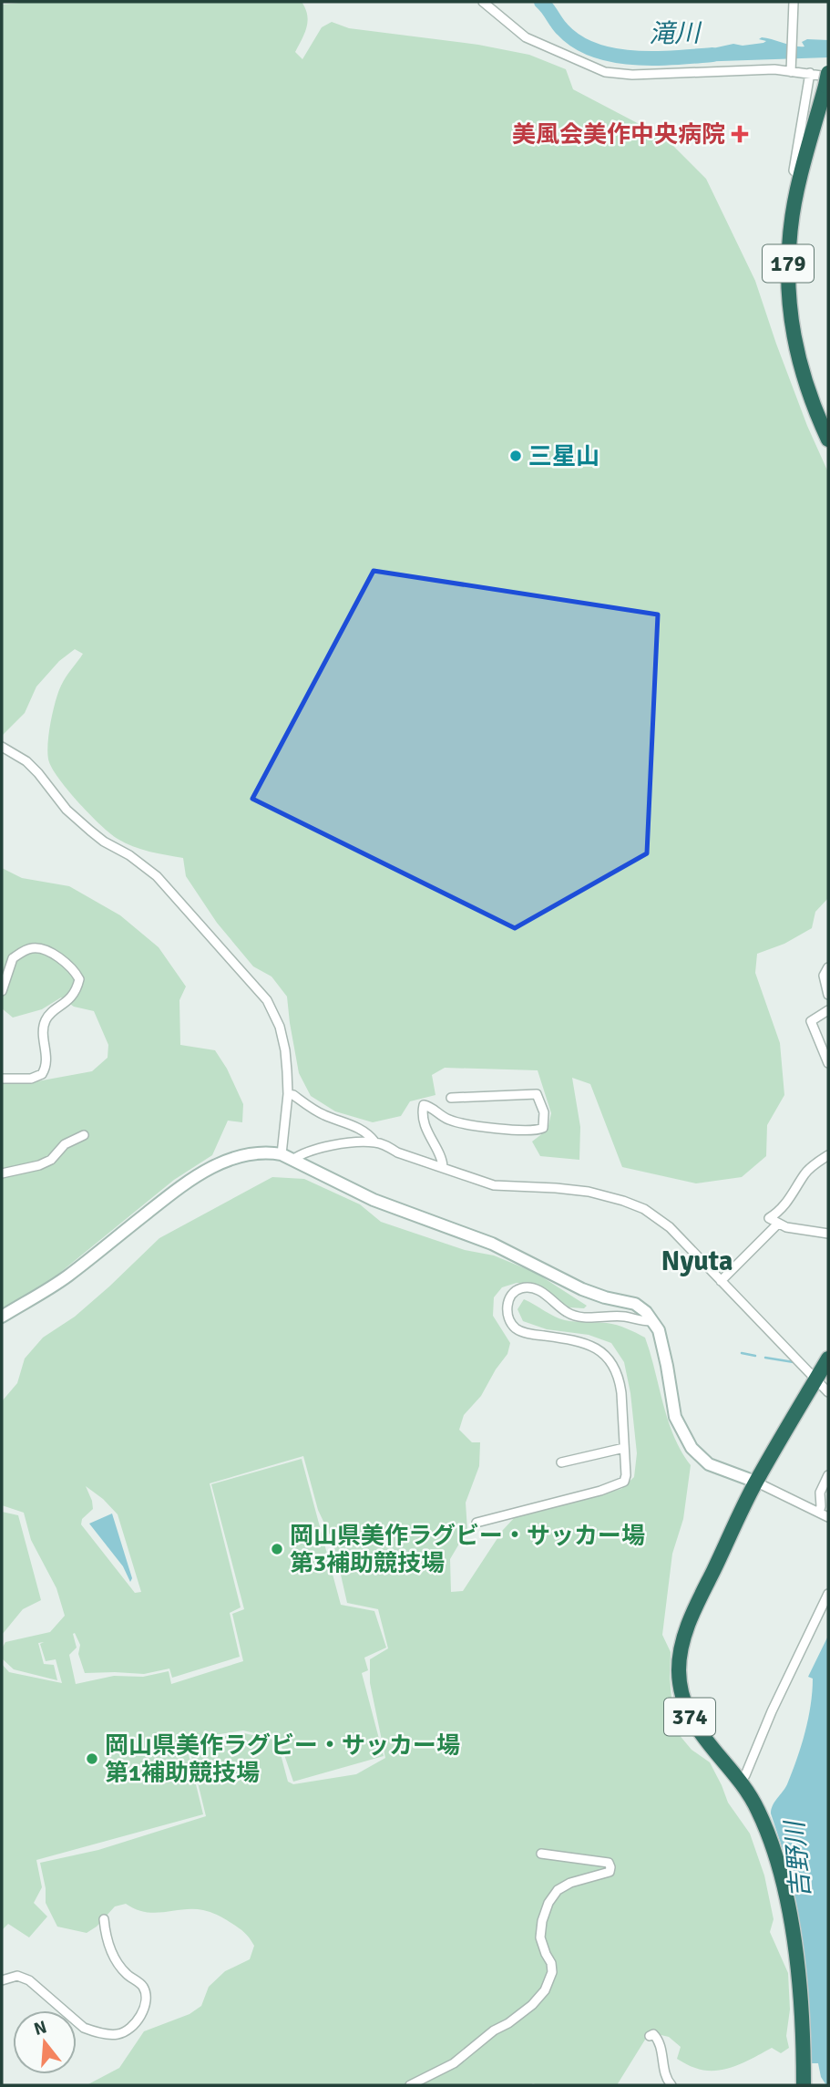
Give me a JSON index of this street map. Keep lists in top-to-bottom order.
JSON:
{
  "streets": {
    "highway": ["179", "374"]
  },
  "districts": ["Nyuta"],
  "water": ["滝川", "吉野川"],
  "places": {
    "health": ["美風会美作中央病院"],
    "other": ["三星山", "岡山県美作ラグビー・サッカー場 第3補助競技場", "岡山県美作ラグビー・サッカー場 第1補助競技場"]
  },
  "north": "top"
}
